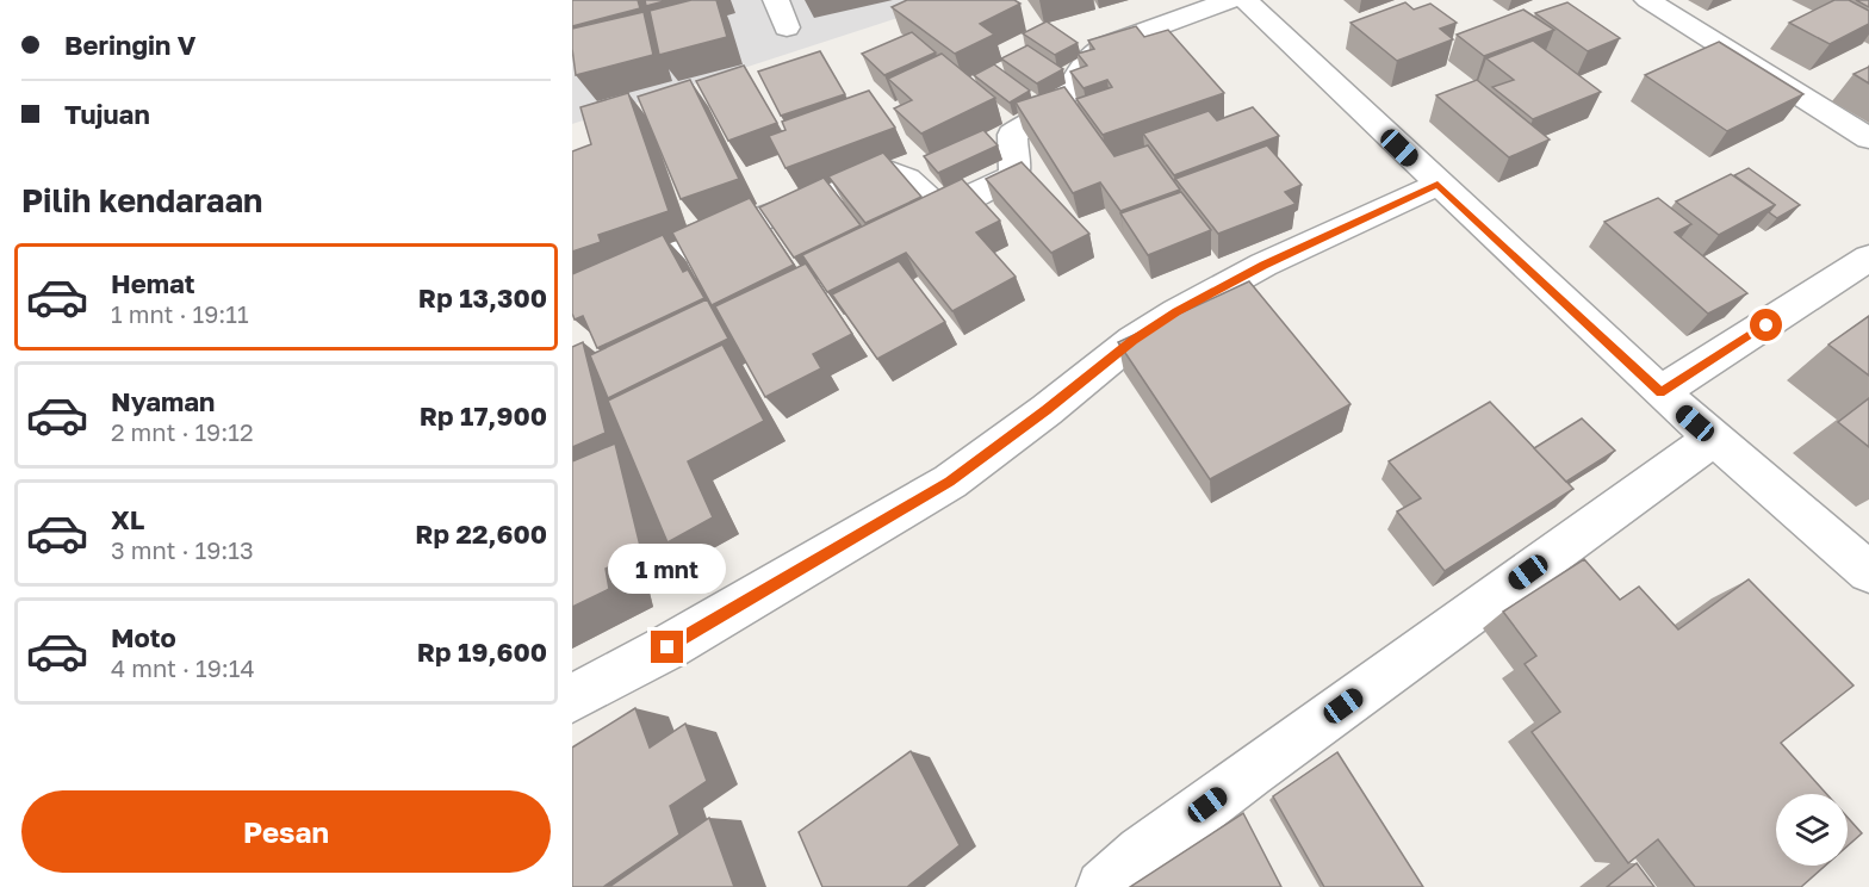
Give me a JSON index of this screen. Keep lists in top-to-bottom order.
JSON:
{
  "page": {
    "banner": ["Beringin V", "Tujuan"],
    "heading": "Pilih kendaraan",
    "list": [
      {
        "name": "Hemat",
        "note": "1 mnt · 19:11",
        "value": "Rp 13,300"
      },
      {
        "name": "Nyaman",
        "note": "2 mnt · 19:12",
        "value": "Rp 17,900"
      },
      {
        "name": "XL",
        "note": "3 mnt · 19:13",
        "value": "Rp 22,600"
      },
      {
        "name": "Moto",
        "note": "4 mnt · 19:14",
        "value": "Rp 19,600"
      }
    ],
    "bubble": "1 mnt",
    "buttons": "Pesan"
  }
}
